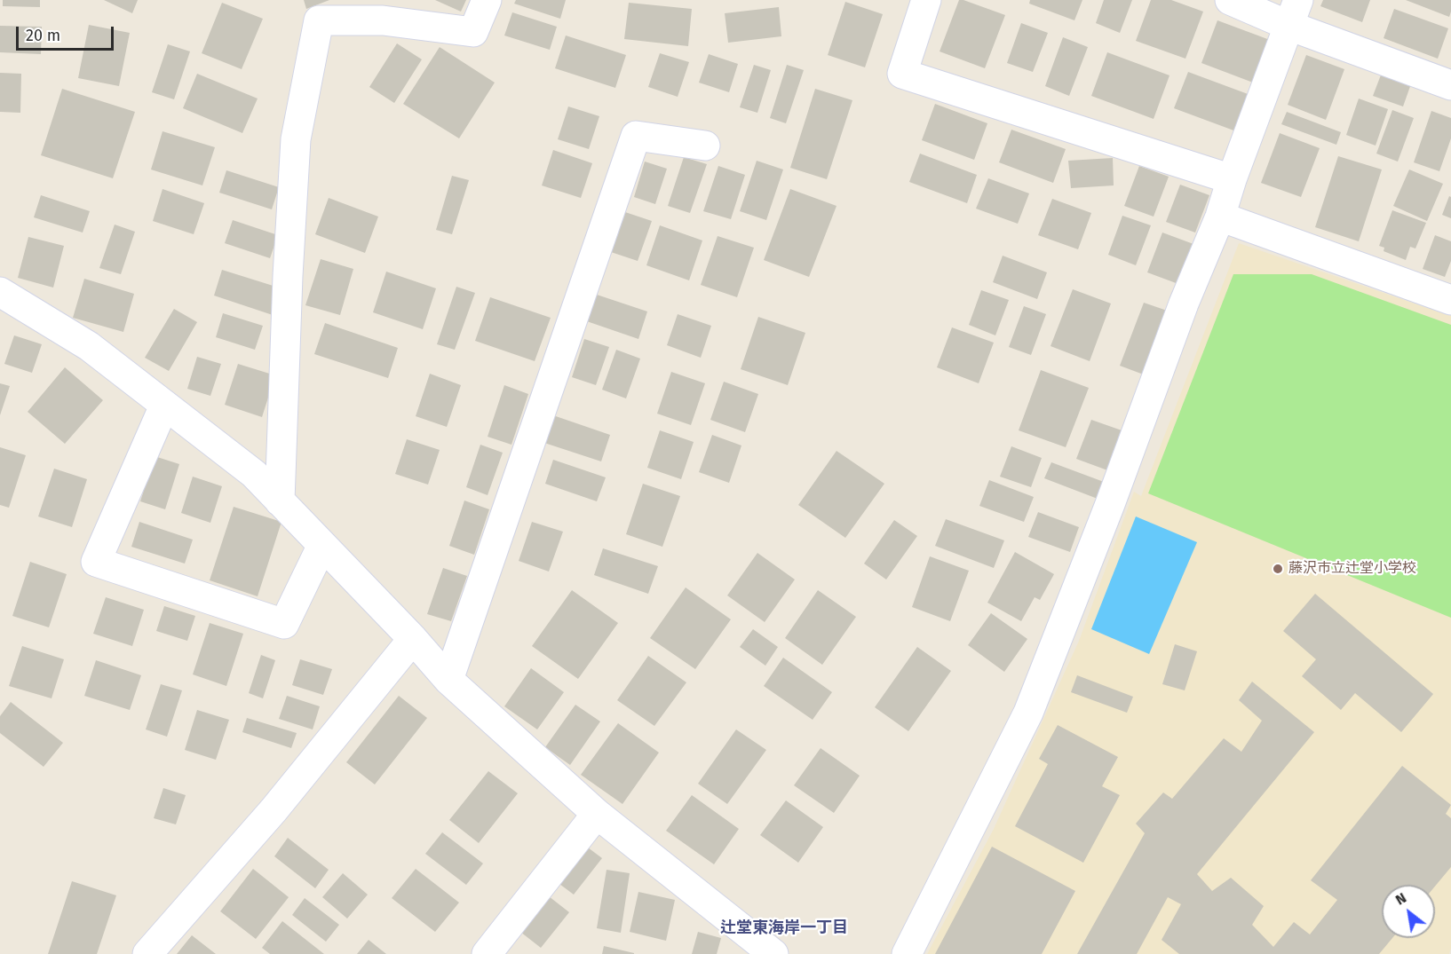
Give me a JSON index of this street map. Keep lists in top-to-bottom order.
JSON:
{
  "districts": ["辻堂東海岸一丁目"],
  "places": ["藤沢市立辻堂小学校"],
  "scale_bar": "20 m",
  "north": "top left"
}
